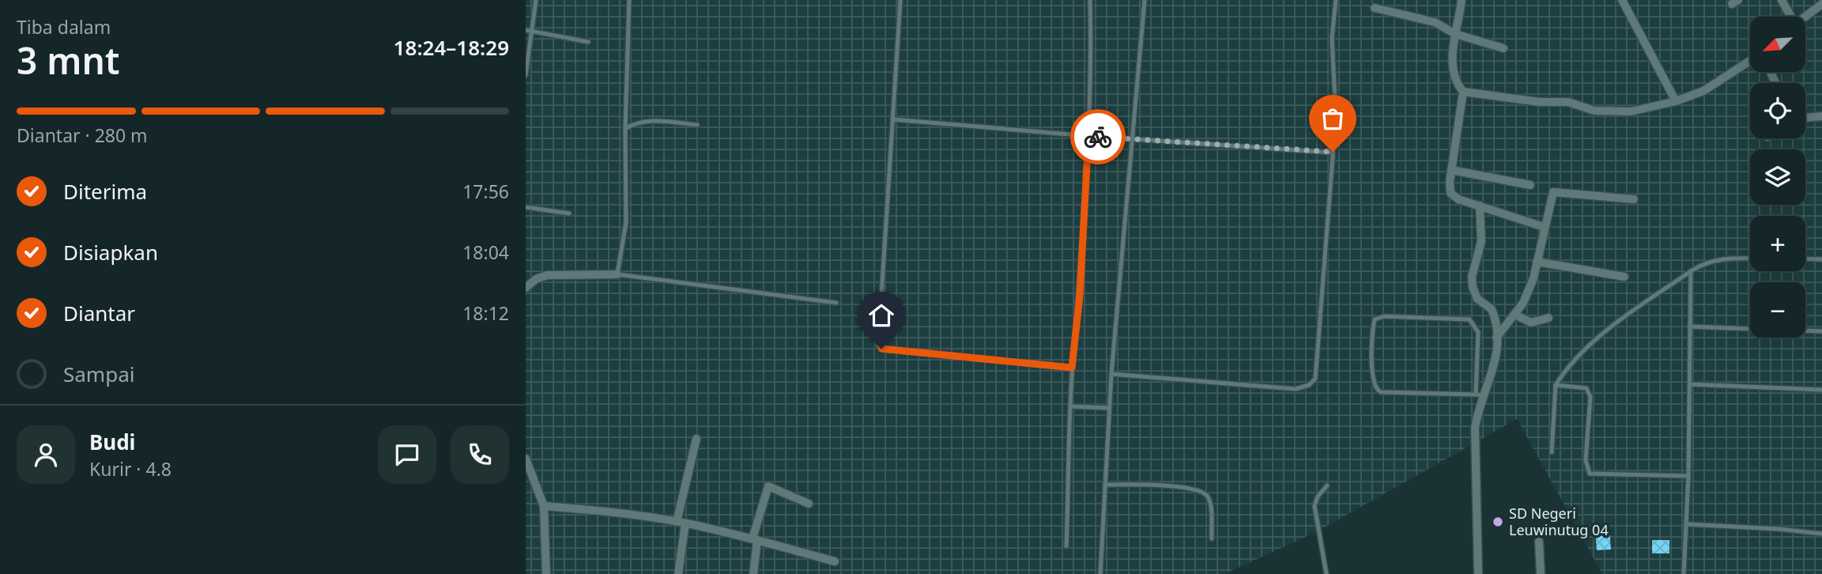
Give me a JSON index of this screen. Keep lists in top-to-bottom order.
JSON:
{
  "places": ["SD Negeri Leuwinutug 04"],
  "north": "bottom left",
  "page": {
    "heading": ["3 mnt", "Tiba dalam", "18:24–18:29"],
    "panel": ["Budi", "Kurir · 4.8"],
    "map_buttons": ["+", "−"],
    "bar": "Diantar · 280 m",
    "list": [
      ["Diterima", "17:56"],
      ["Disiapkan", "18:04"],
      ["Diantar", "18:12"],
      "Sampai"
    ]
  }
}
